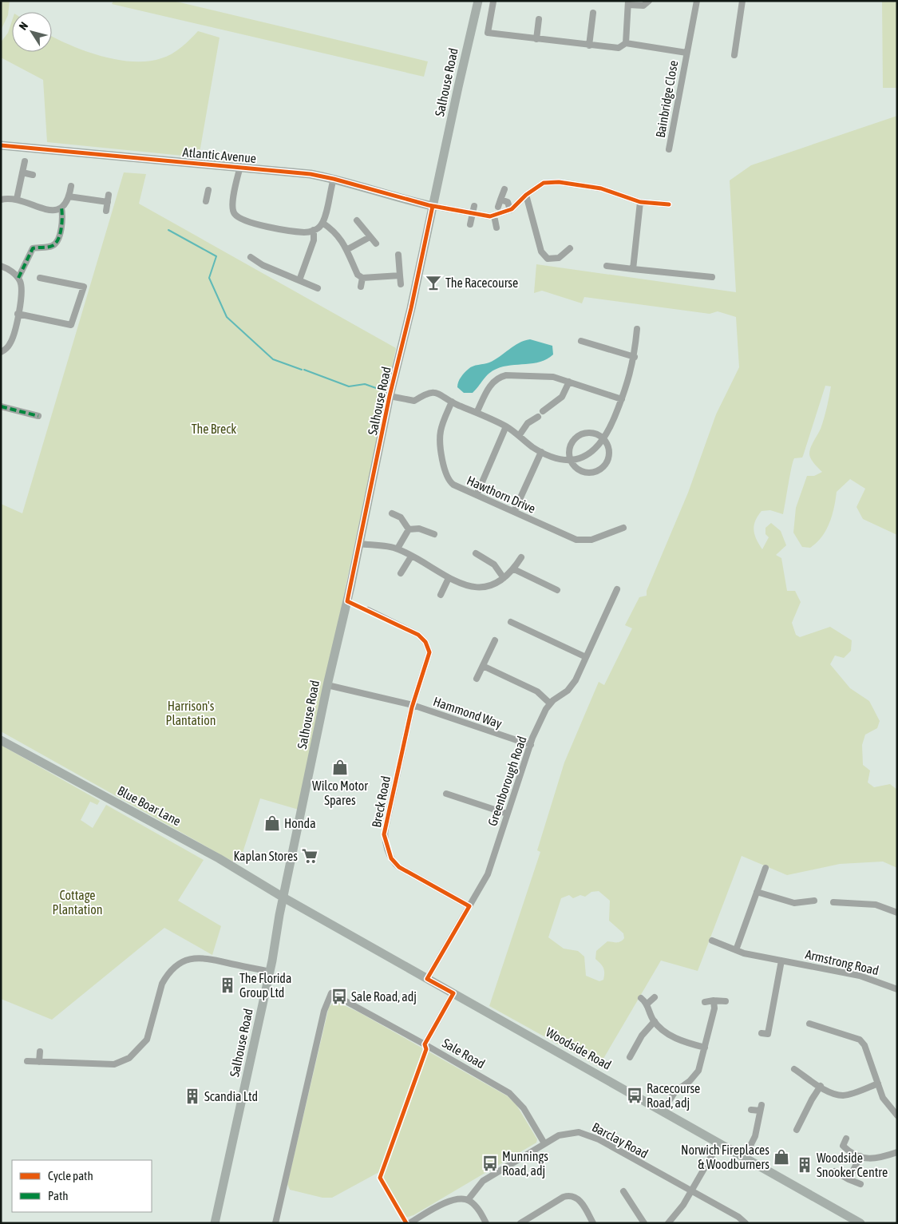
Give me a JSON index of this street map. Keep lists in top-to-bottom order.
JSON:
{
  "streets": {
    "street": [
      "Salhouse Road",
      "Bainbridge Close",
      "Atlantic Avenue",
      "Hawthorn Drive",
      "Hammond Way",
      "Greenborough Road",
      "Breck Road",
      "Blue Boar Lane",
      "Armstrong Road",
      "Woodside Road",
      "Sale Road",
      "Barclay Road"
    ]
  },
  "crossings": [
    ["Salhouse Road", "Atlantic Avenue"],
    ["Salhouse Road", "Hammond Way"],
    ["Salhouse Road", "Blue Boar Lane"],
    ["Salhouse Road", "Woodside Road"],
    ["Hammond Way", "Greenborough Road"],
    ["Hammond Way", "Breck Road"],
    ["Greenborough Road", "Breck Road"],
    ["Greenborough Road", "Woodside Road"],
    ["Blue Boar Lane", "Woodside Road"],
    ["Sale Road", "Barclay Road"]
  ],
  "parks": ["The Breck", "Harrison's Plantation", "Cottage Plantation"],
  "places": {
    "bar": ["The Racecourse"],
    "shop": ["Wilco Motor Spares", "Honda", "Norwich Fireplaces & Woodburners"],
    "supermarket": ["Kaplan Stores"],
    "building": ["The Florida Group Ltd", "Scandia Ltd", "Woodside Snooker Centre"],
    "bus stop": ["Sale Road, adj", "Racecourse Road, adj", "Munnings Road, adj"]
  },
  "legend": ["Cycle path", "Path"],
  "north": "top left"
}
